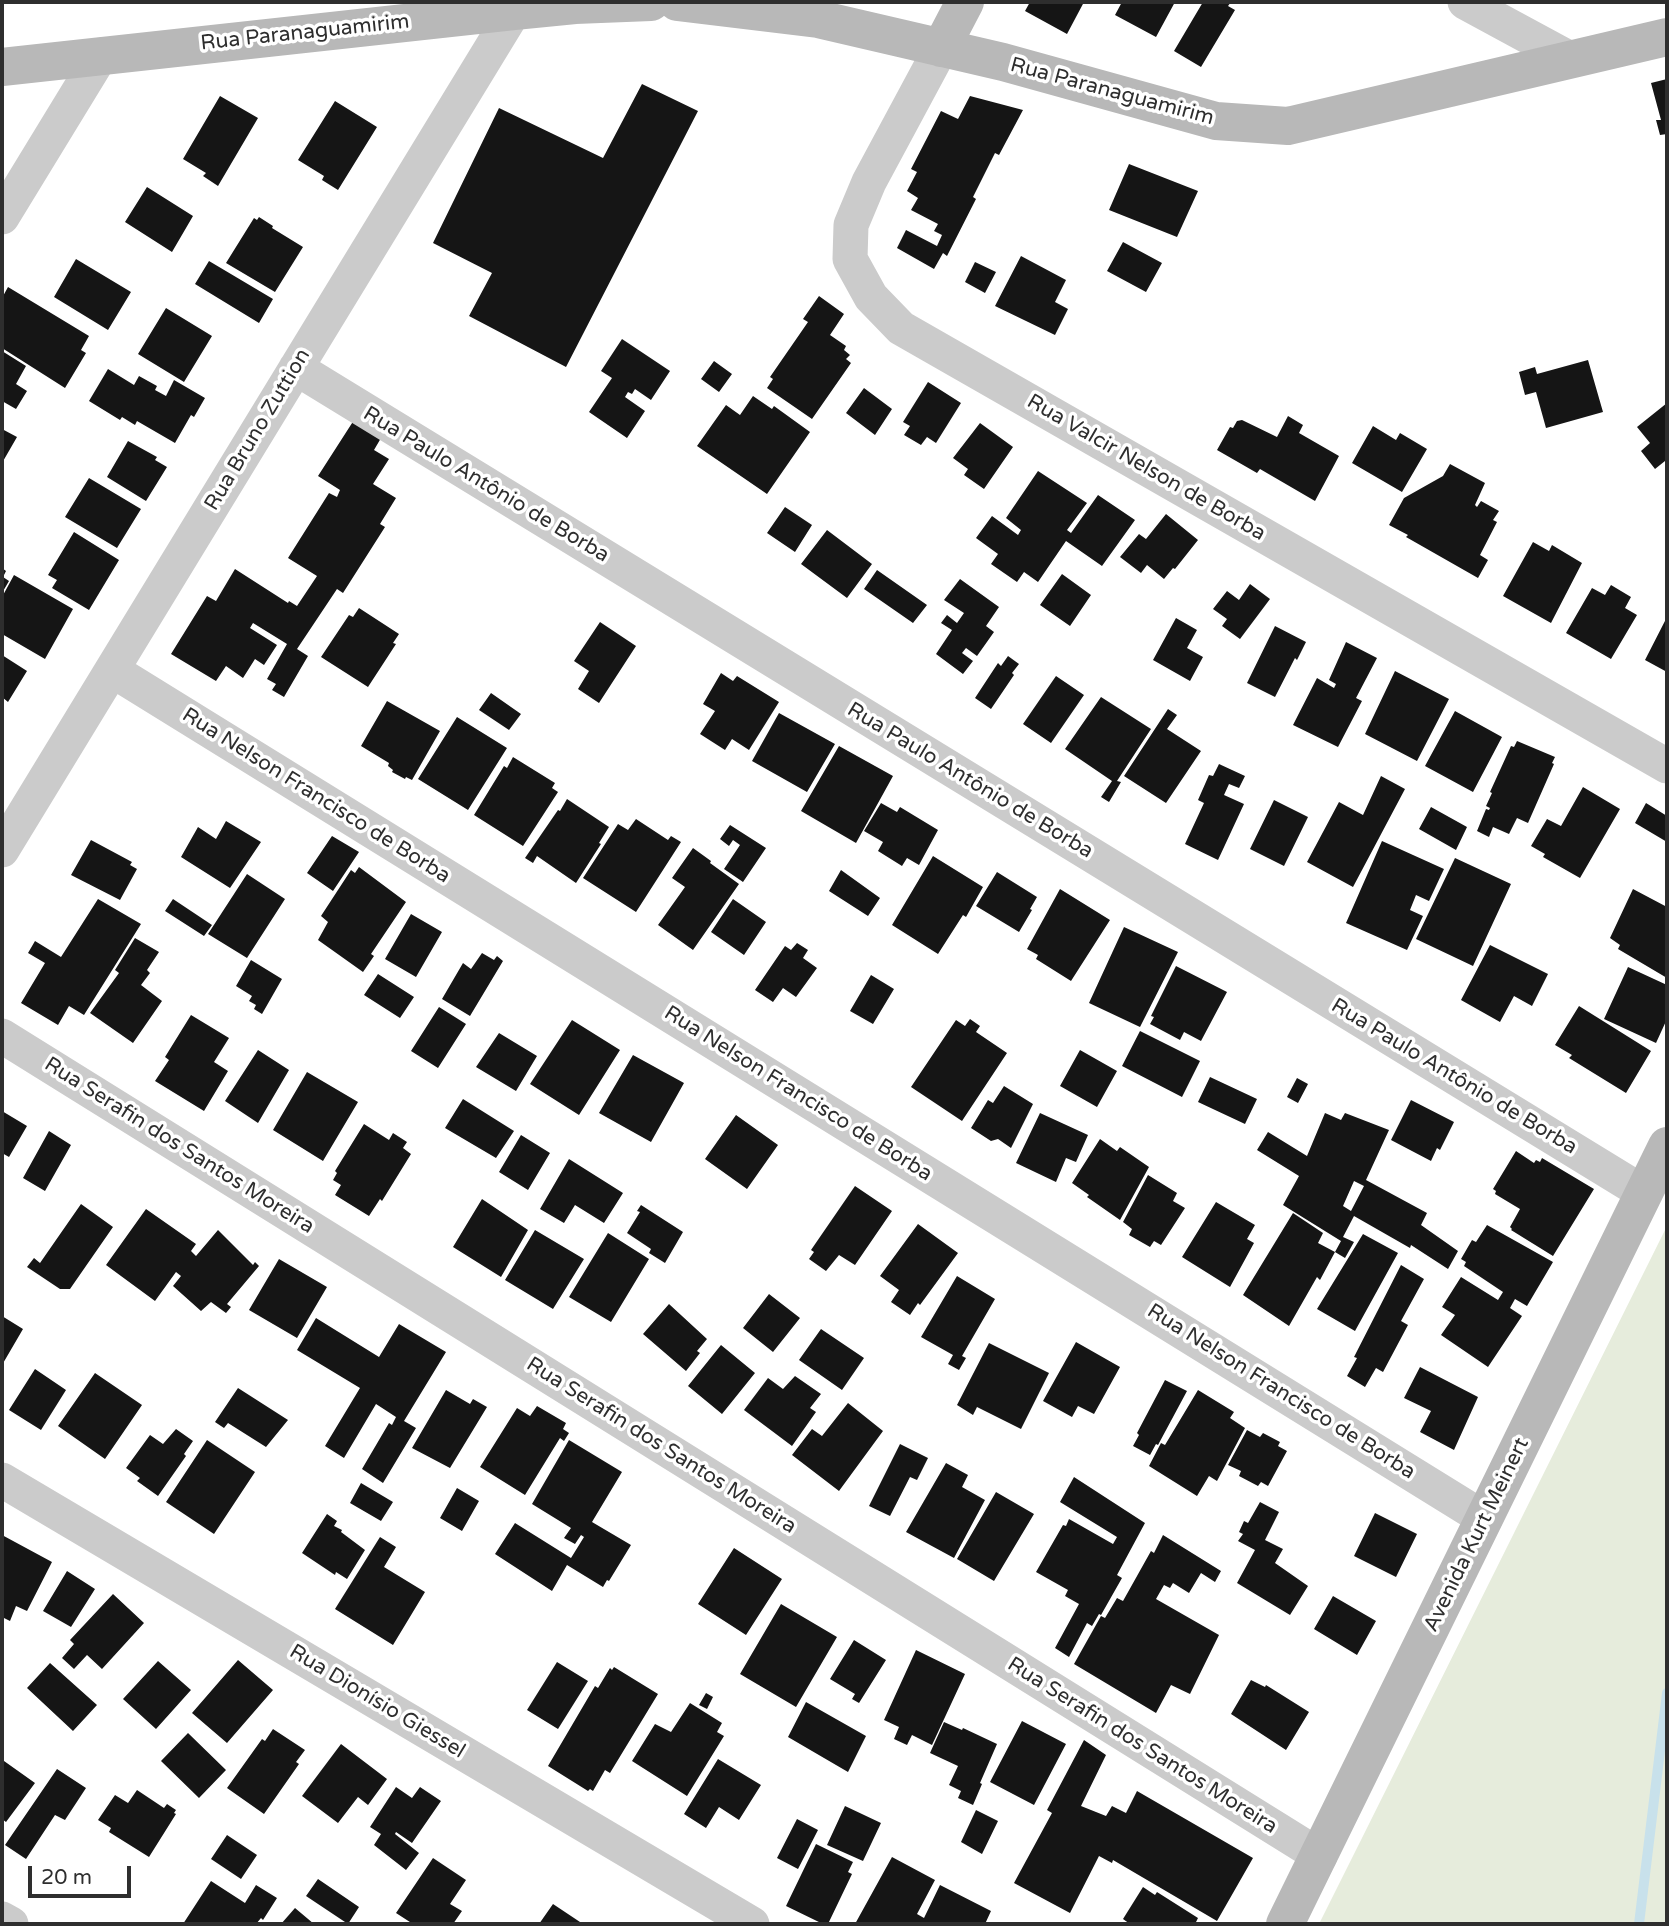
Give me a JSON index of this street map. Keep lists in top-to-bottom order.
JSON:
{
  "streets": {
    "street": [
      "Rua Paranaguamirim",
      "Rua Bruno Zuttion",
      "Rua Valcir Nelson de Borba",
      "Rua Paulo Antônio de Borba",
      "Rua Nelson Francisco de Borba",
      "Rua Serafin dos Santos Moreira",
      "Avenida Kurt Meinert",
      "Rua Dionísio Giessel"
    ]
  },
  "crossings": [
    ["Rua Paranaguamirim", "Rua Bruno Zuttion"],
    ["Rua Paranaguamirim", "Rua Valcir Nelson de Borba"],
    ["Rua Bruno Zuttion", "Rua Paulo Antônio de Borba"],
    ["Rua Bruno Zuttion", "Rua Nelson Francisco de Borba"],
    ["Rua Paulo Antônio de Borba", "Avenida Kurt Meinert"],
    ["Rua Nelson Francisco de Borba", "Avenida Kurt Meinert"],
    ["Rua Serafin dos Santos Moreira", "Avenida Kurt Meinert"]
  ],
  "scale_bar": "20 m"
}
